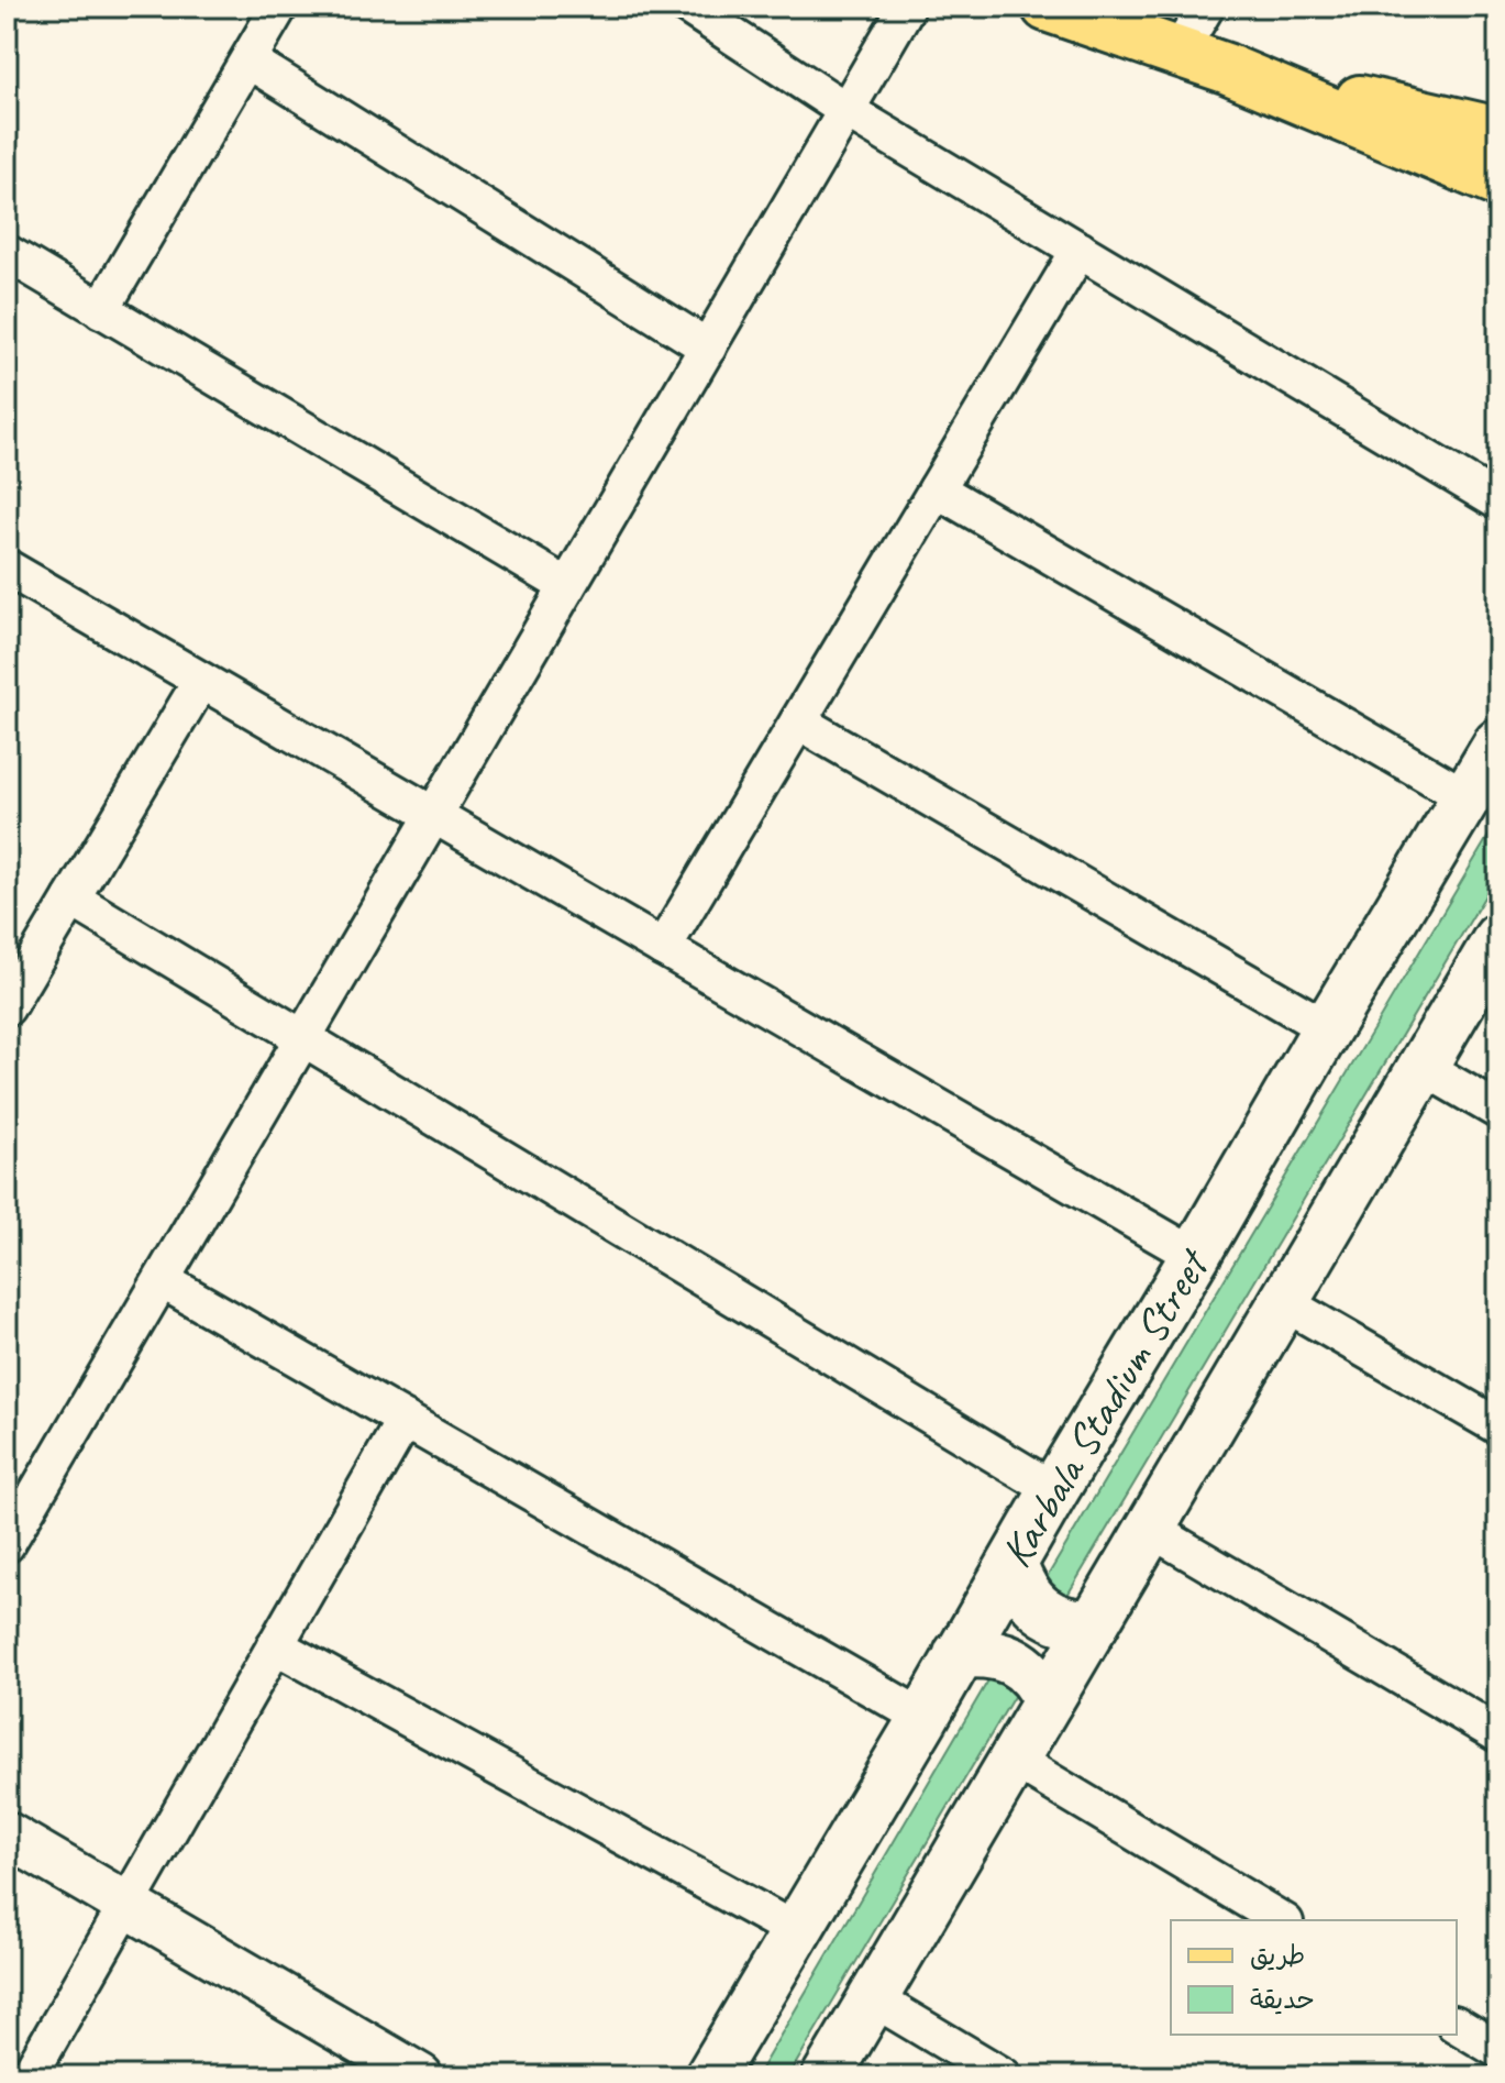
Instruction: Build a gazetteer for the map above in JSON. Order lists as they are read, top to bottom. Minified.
{"streets":{"main road":["Karbala Stadium Street"]},"legend":["طريق","حديقة"]}
